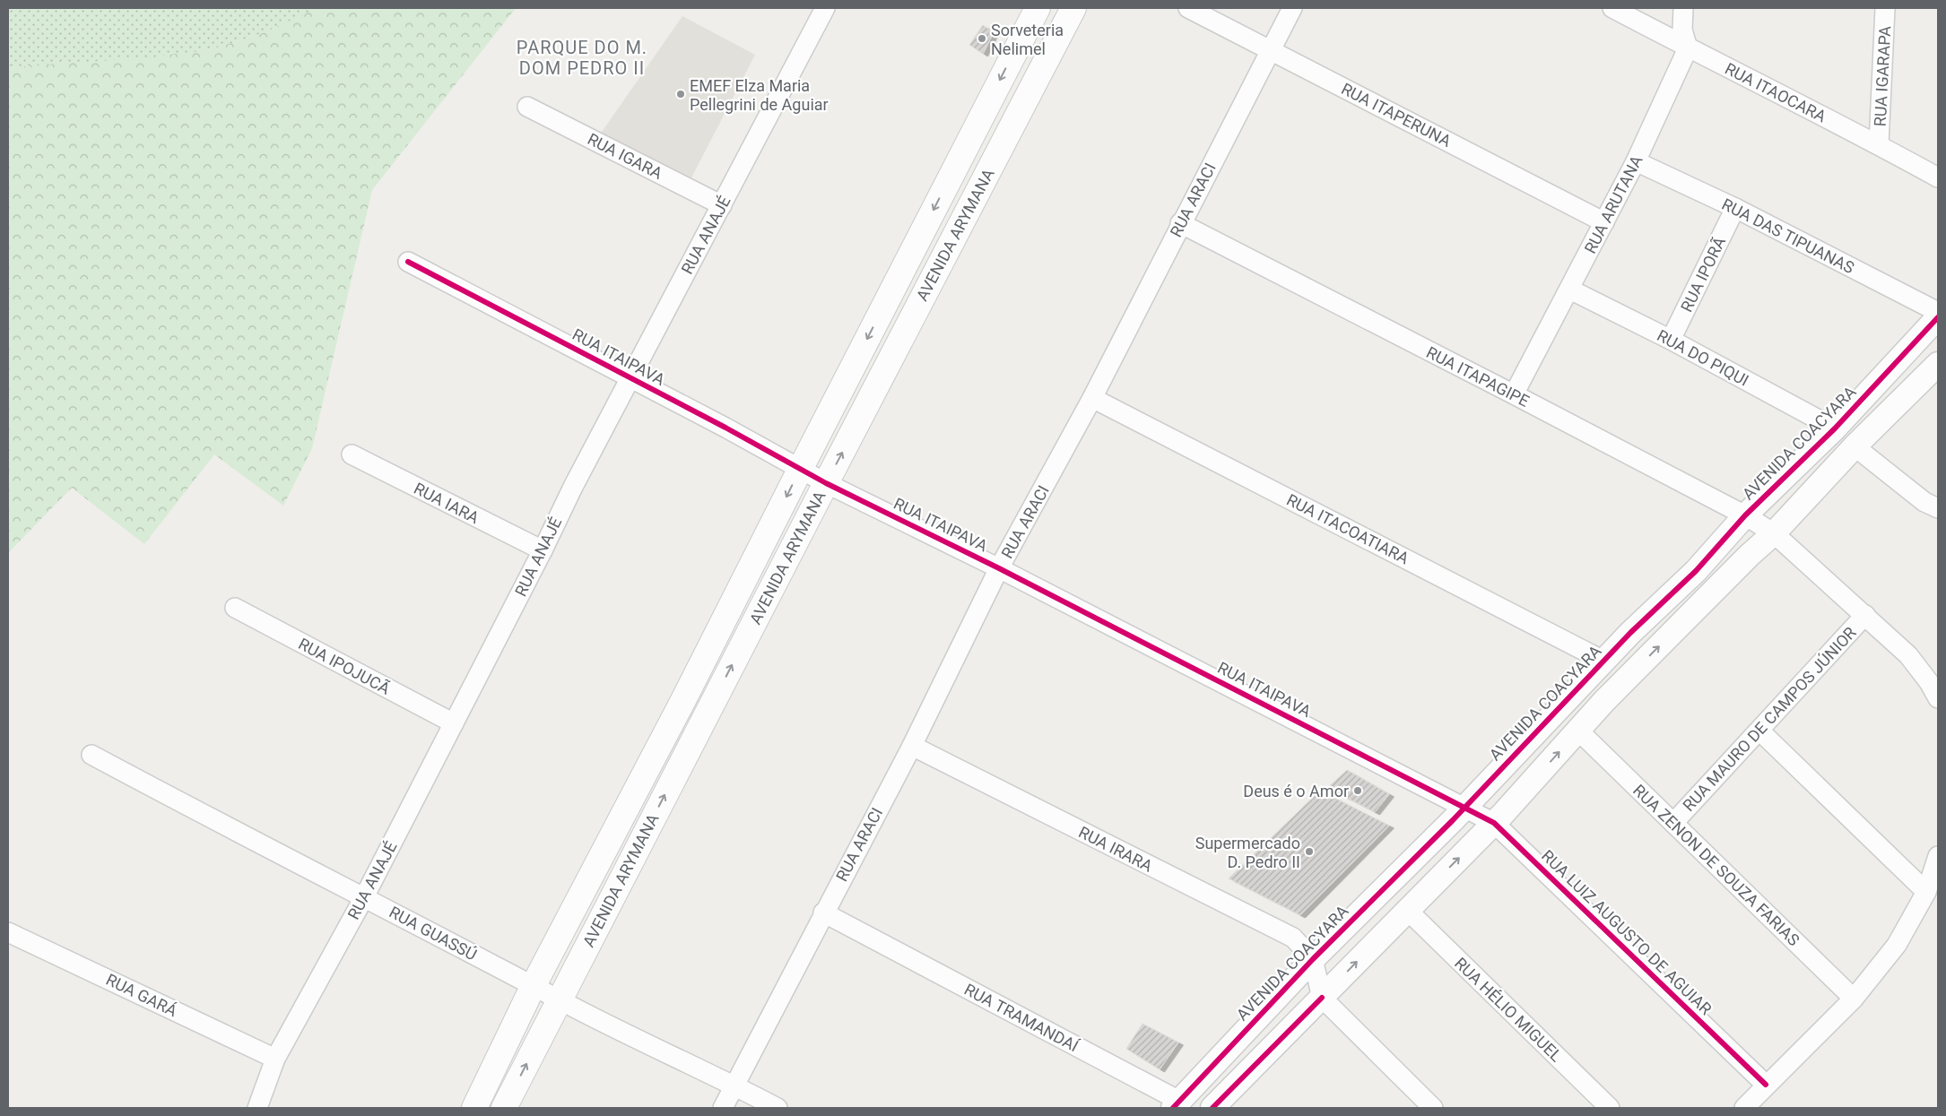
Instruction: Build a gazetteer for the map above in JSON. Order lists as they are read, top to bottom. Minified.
{"streets":{"main road":["AVENIDA ARYMANA"],"street":["RUA IGARAPA","RUA ITAOCARA","RUA ITAPERUNA","RUA IGARA","RUA ARACI","RUA ARUTANA","RUA ANAJÉ","RUA DAS TIPUANAS","RUA IPORÃ","RUA ITAIPAVA","RUA DO PIQUI","RUA ITAPAGIPE","AVENIDA COACYARA","RUA IARA","RUA ITACOATIARA","RUA IPOJUCÃ","RUA MAURO DE CAMPOS JÚNIOR","RUA IRARA","RUA ZENON DE SOUZA FARIAS","RUA LUIZ AUGUSTO DE AGUIAR","RUA GUASSÚ","RUA GARÁ","RUA HÉLIO MIGUEL","RUA TRAMANDAÍ"]},"crossings":[["RUA IGARAPA","RUA ITAOCARA"],["RUA ITAOCARA","RUA ARUTANA"],["RUA ITAPERUNA","RUA ARACI"],["RUA ITAPERUNA","RUA ARUTANA"],["RUA IGARA","RUA ANAJÉ"],["RUA ARACI","RUA ITAIPAVA"],["RUA ARACI","RUA ITAPAGIPE"],["RUA ARACI","RUA ITACOATIARA"],["RUA ARACI","RUA IRARA"],["RUA ARACI","RUA GUASSÚ"],["RUA ARACI","RUA TRAMANDAÍ"],["RUA ARUTANA","RUA DAS TIPUANAS"],["RUA ARUTANA","RUA DO PIQUI"],["RUA ARUTANA","RUA ITAPAGIPE"],["RUA ANAJÉ","RUA ITAIPAVA"],["RUA ANAJÉ","RUA IARA"],["RUA ANAJÉ","RUA IPOJUCÃ"],["RUA ANAJÉ","RUA GUASSÚ"],["RUA ANAJÉ","RUA GARÁ"],["AVENIDA ARYMANA","RUA ITAIPAVA"],["AVENIDA ARYMANA","RUA GUASSÚ"],["RUA DAS TIPUANAS","RUA IPORÃ"],["RUA IPORÃ","RUA DO PIQUI"],["RUA ITAIPAVA","AVENIDA COACYARA"],["RUA ITAIPAVA","RUA LUIZ AUGUSTO DE AGUIAR"],["RUA DO PIQUI","AVENIDA COACYARA"],["RUA ITAPAGIPE","AVENIDA COACYARA"],["RUA ITAPAGIPE","RUA MAURO DE CAMPOS JÚNIOR"],["AVENIDA COACYARA","RUA ITACOATIARA"],["AVENIDA COACYARA","RUA IRARA"],["AVENIDA COACYARA","RUA LUIZ AUGUSTO DE AGUIAR"],["AVENIDA COACYARA","RUA TRAMANDAÍ"],["RUA MAURO DE CAMPOS JÚNIOR","RUA ZENON DE SOUZA FARIAS"]],"districts":["PARQUE DO M. DOM PEDRO II"],"places":["Sorveteria Nelimel","EMEF Elza Maria Pellegrini de Aguiar","Deus é o Amor","Supermercado D. Pedro II"]}
